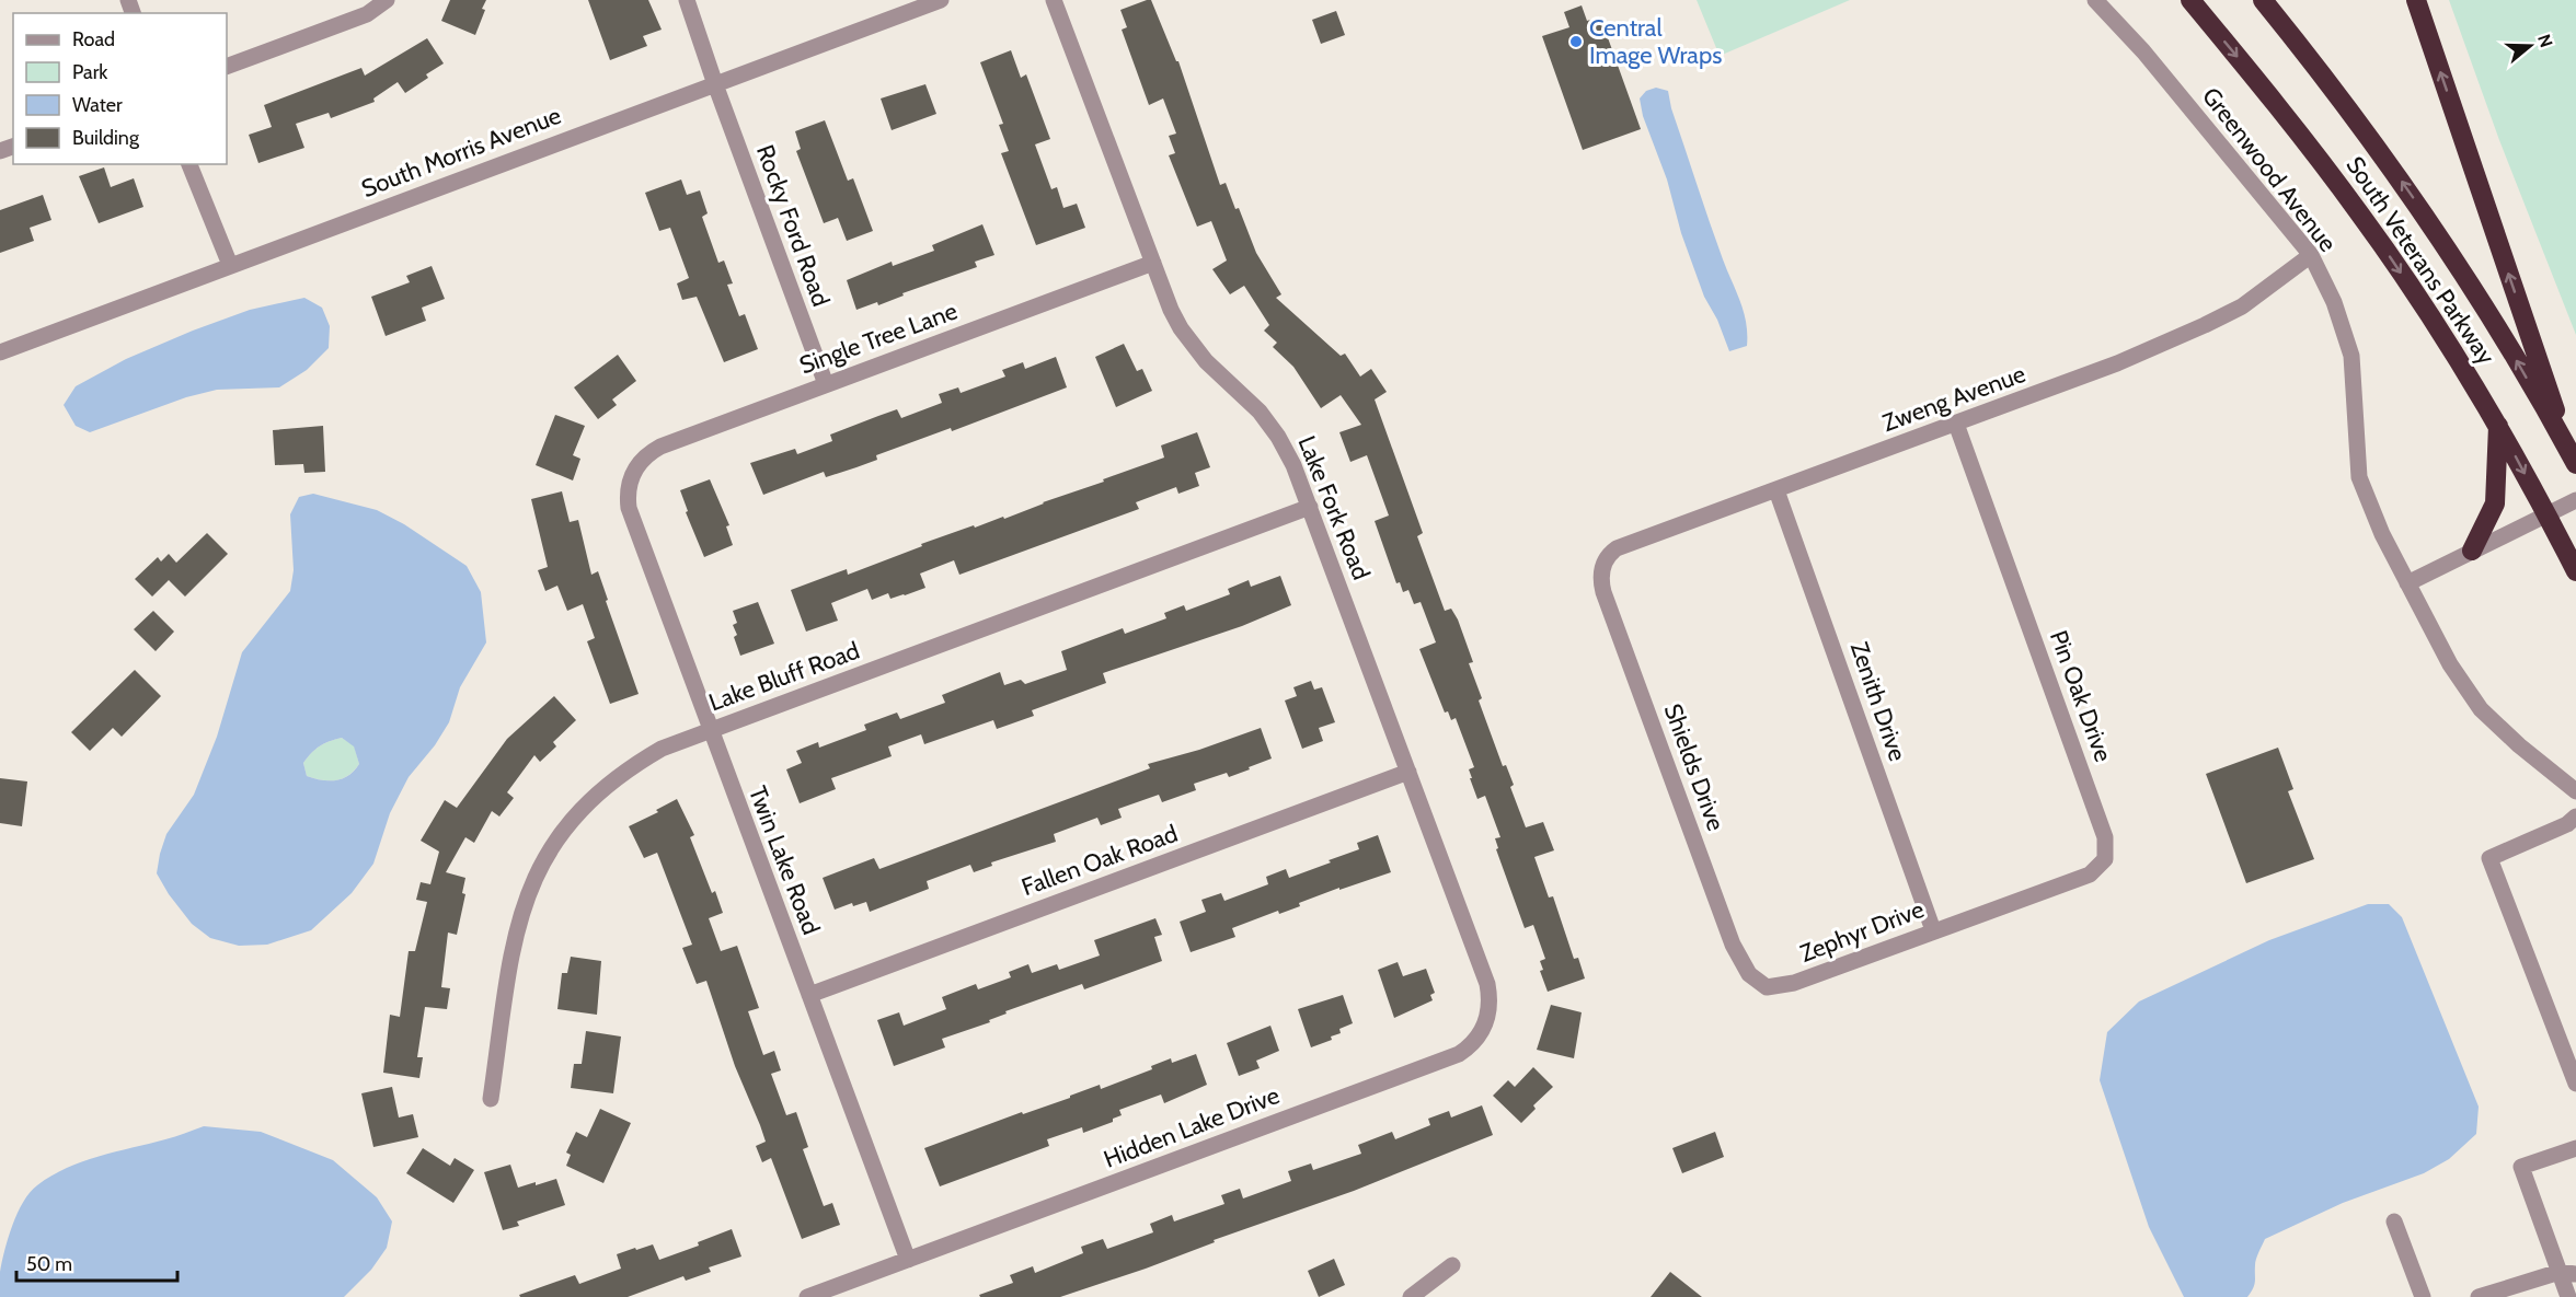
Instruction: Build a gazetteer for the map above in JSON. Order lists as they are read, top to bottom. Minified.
{"streets":{"highway":["South Veterans Parkway"],"street":["South Morris Avenue","Greenwood Avenue","Rocky Ford Road","Single Tree Lane","Zweng Avenue","Lake Fork Road","Lake Bluff Road","Pin Oak Drive","Zenith Drive","Shields Drive","Twin Lake Road","Fallen Oak Road","Zephyr Drive","Hidden Lake Drive"]},"crossings":[["South Morris Avenue","Rocky Ford Road"],["Greenwood Avenue","Zweng Avenue"],["Rocky Ford Road","Single Tree Lane"],["Single Tree Lane","Lake Fork Road"],["Single Tree Lane","Twin Lake Road"],["Zweng Avenue","Pin Oak Drive"],["Zweng Avenue","Zenith Drive"],["Zweng Avenue","Shields Drive"],["Lake Fork Road","Lake Bluff Road"],["Lake Fork Road","Fallen Oak Road"],["Lake Fork Road","Hidden Lake Drive"],["Lake Bluff Road","Twin Lake Road"],["Pin Oak Drive","Zephyr Drive"],["Zenith Drive","Zephyr Drive"],["Shields Drive","Zephyr Drive"],["Twin Lake Road","Fallen Oak Road"],["Twin Lake Road","Hidden Lake Drive"]],"places":["Central Image Wraps"],"legend":["Road","Park","Water","Building"],"scale_bar":"50 m","north":"right"}
